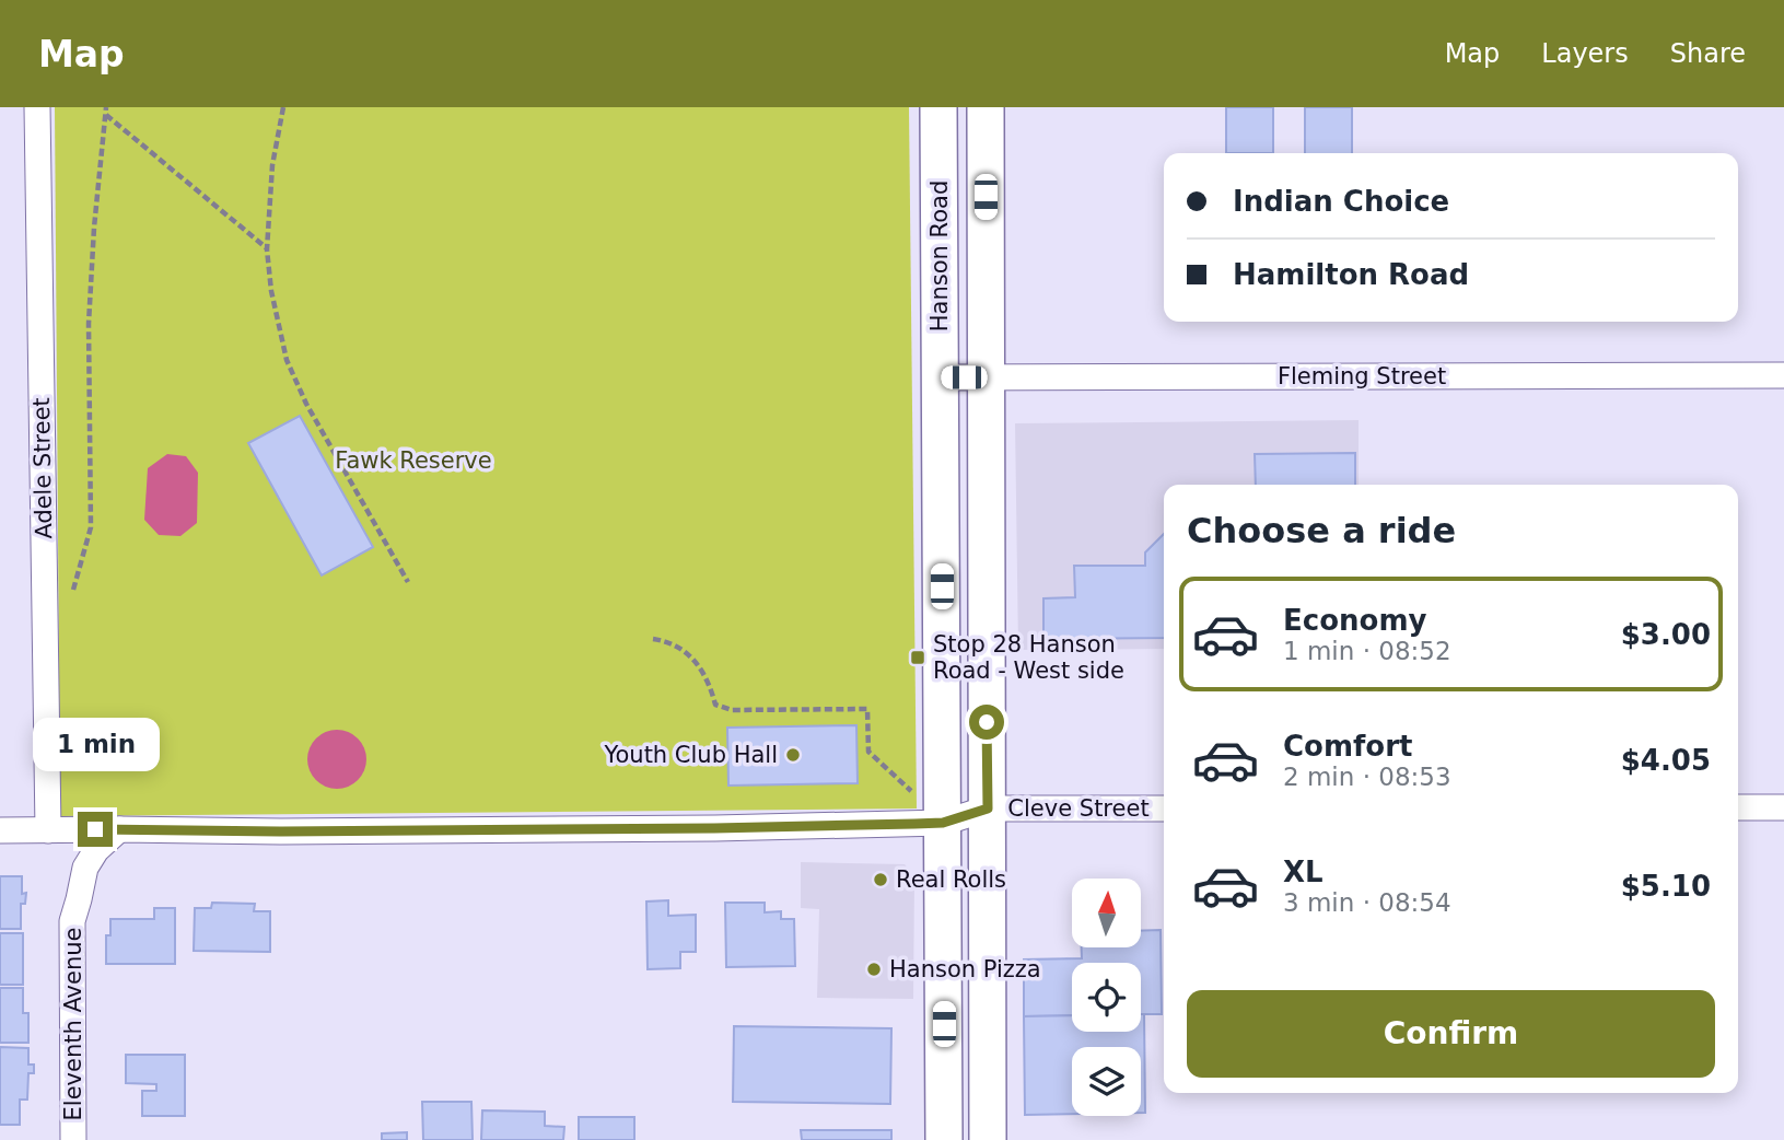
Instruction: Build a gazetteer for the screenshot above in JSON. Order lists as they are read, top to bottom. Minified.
{"streets":{"main road":["Hanson Road"],"street":["Fleming Street","Adele Street","Cleve Street","Eleventh Avenue"]},"crossings":[["Hanson Road","Fleming Street"],["Hanson Road","Cleve Street"],["Adele Street","Cleve Street"],["Cleve Street","Eleventh Avenue"]],"parks":["Fawk Reserve"],"places":{"transit":["Stop 28 Hanson Road - West side"],"other":["Youth Club Hall","Real Rolls","Hanson Pizza"]},"north":"top","page":{"header":"Map","nav":["Map","Layers","Share"],"banner":["Indian Choice","Hamilton Road"],"heading":"Choose a ride","list":[{"name":"Economy","note":"1 min · 08:52","value":"$3.00"},{"name":"Comfort","note":"2 min · 08:53","value":"$4.05"},{"name":"XL","note":"3 min · 08:54","value":"$5.10"}],"bubble":"1 min","buttons":"Confirm"}}
